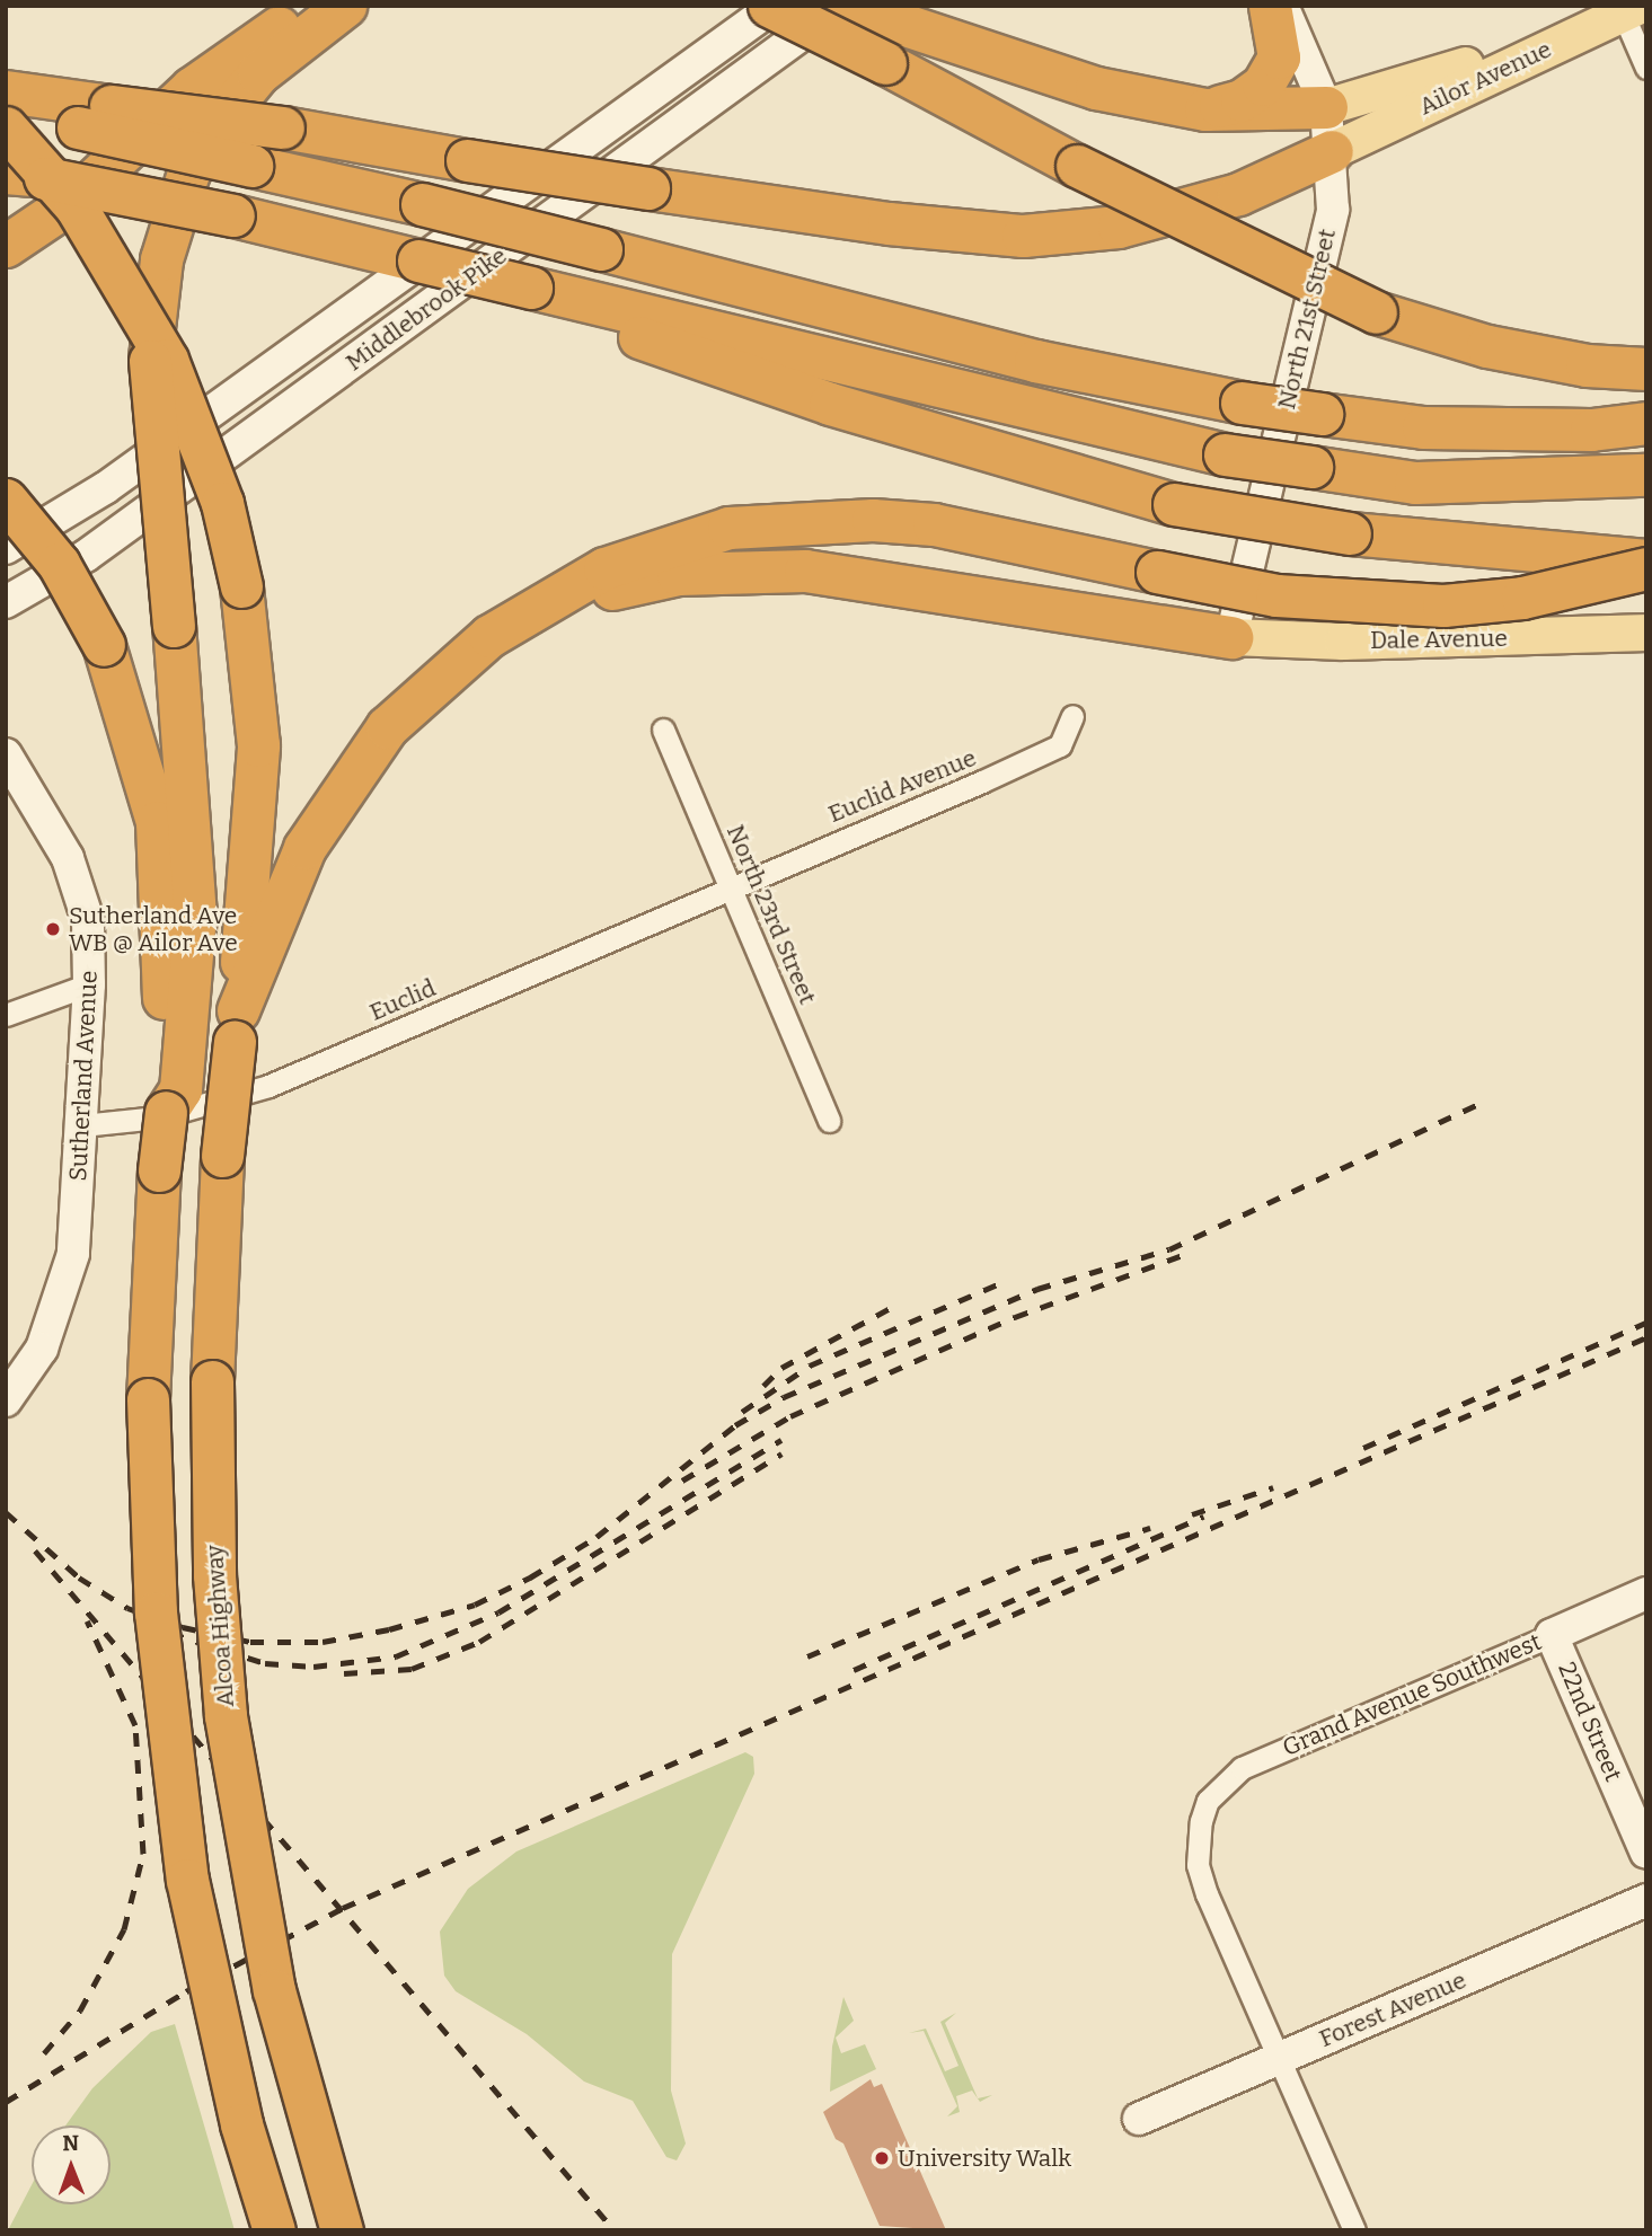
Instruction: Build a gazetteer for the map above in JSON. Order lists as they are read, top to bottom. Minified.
{"streets":{"highway":["Alcoa Highway"],"main road":["Ailor Avenue","Middlebrook Pike","North 21st Street","Dale Avenue","Sutherland Avenue","Grand Avenue Southwest","22nd Street","Forest Avenue"],"street":["Euclid Avenue","North 23rd Street","Euclid"]},"crossings":[["Ailor Avenue","North 21st Street"],["North 21st Street","Dale Avenue"],["Euclid Avenue","North 23rd Street"],["Euclid Avenue","Euclid"],["North 23rd Street","Euclid"],["Euclid","Sutherland Avenue"],["Grand Avenue Southwest","22nd Street"],["Grand Avenue Southwest","Forest Avenue"]],"places":["Sutherland Ave WB @ Ailor Ave","University Walk"],"north":"top"}
